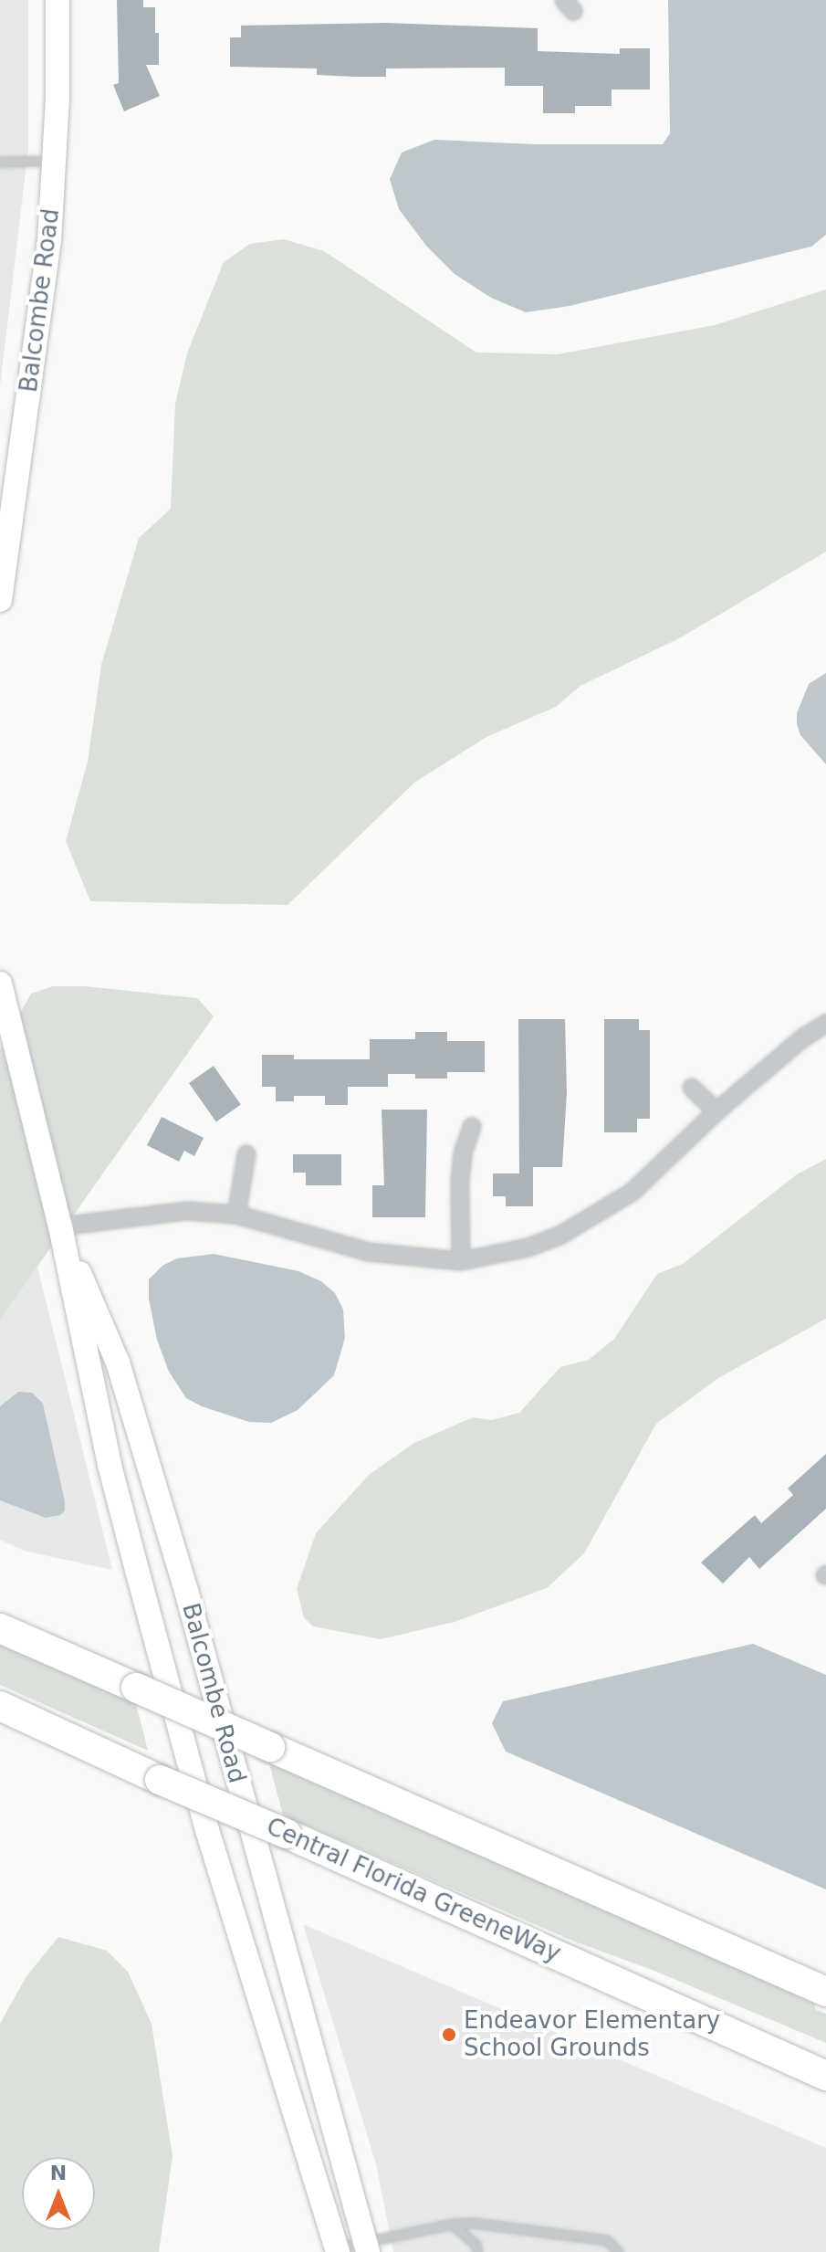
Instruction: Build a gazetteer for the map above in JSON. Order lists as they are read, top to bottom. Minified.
{"streets":{"highway":["Central Florida GreeneWay"],"street":["Balcombe Road"]},"places":["Endeavor Elementary School Grounds"],"north":"top"}
